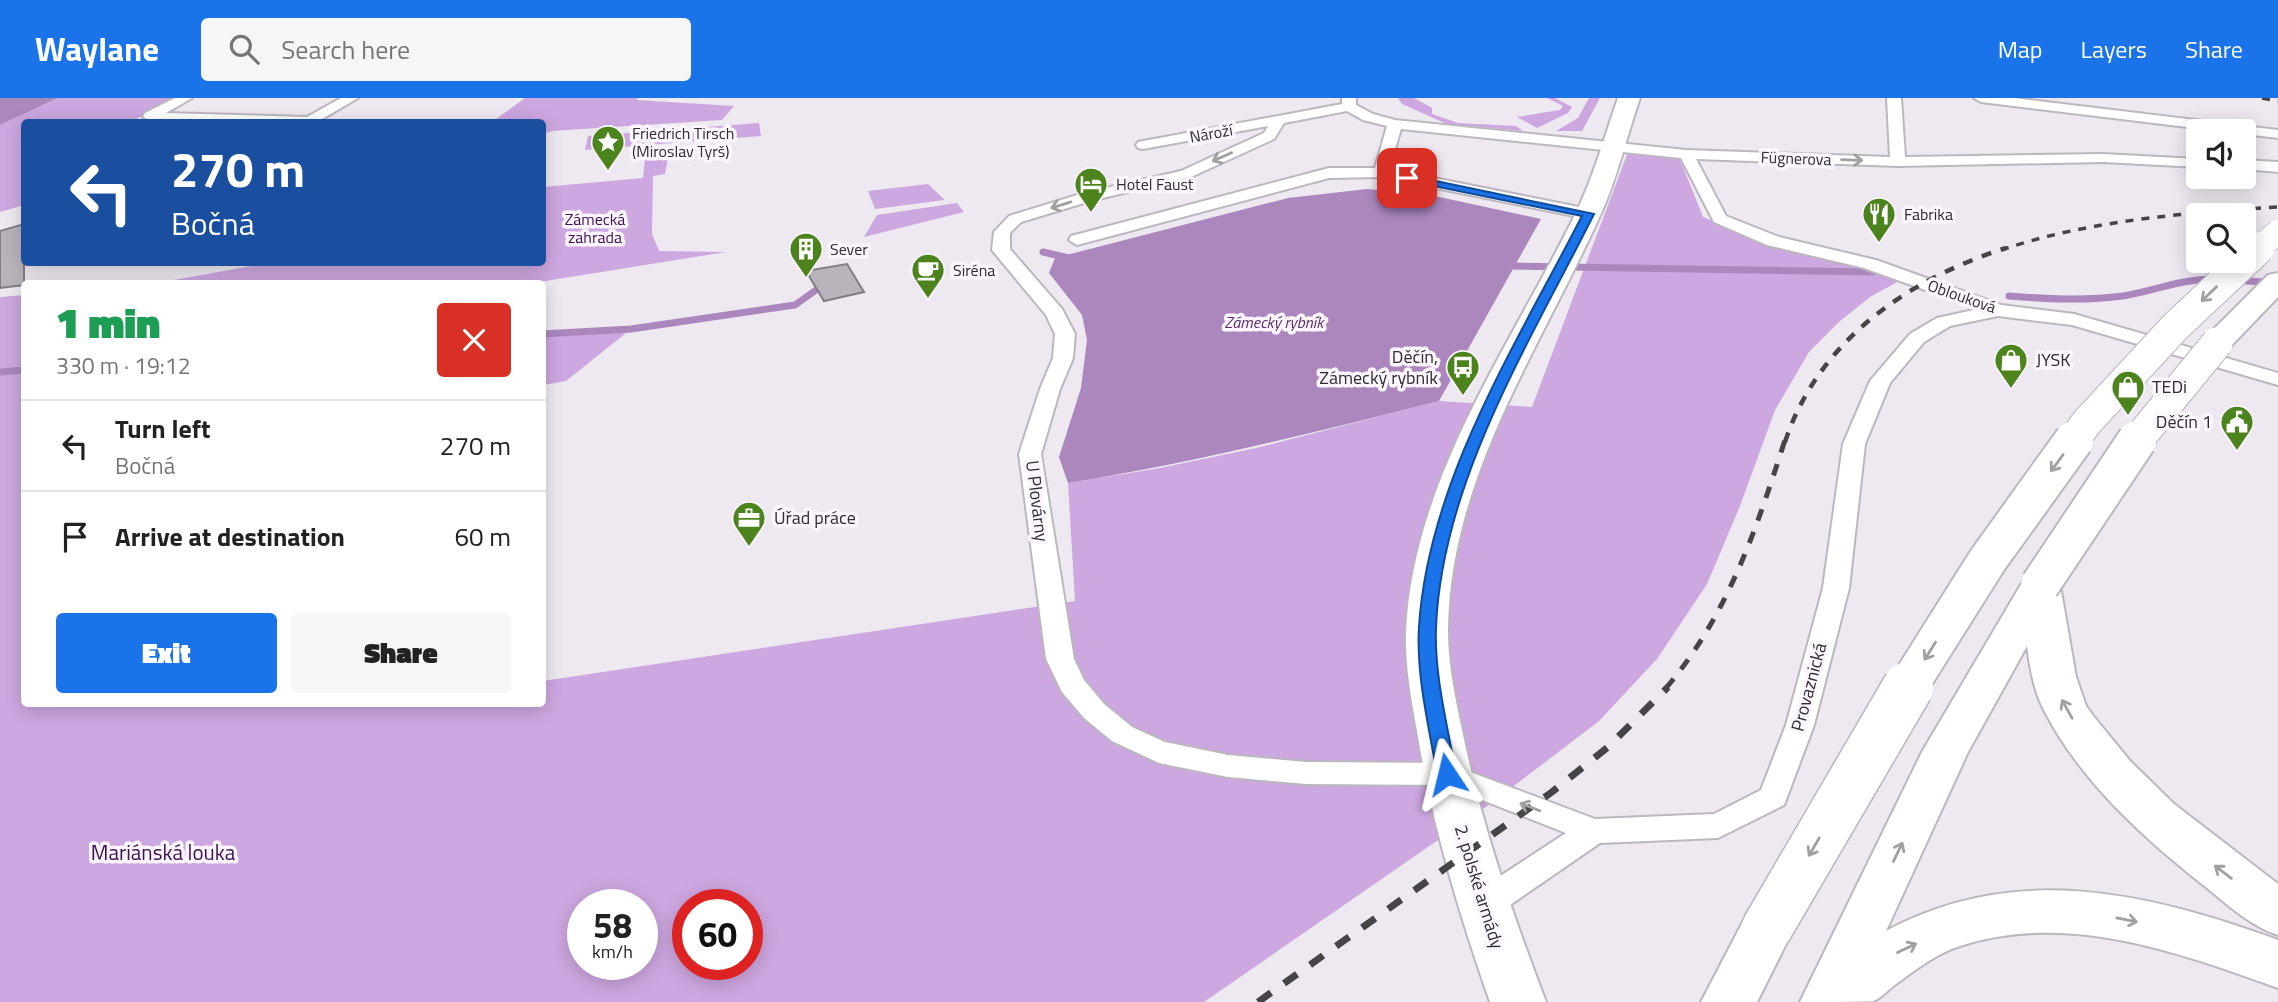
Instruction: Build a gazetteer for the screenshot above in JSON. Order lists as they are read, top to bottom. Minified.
{"streets":{"main road":["2. polské armády"],"street":["Nároží","Fügnerova","Oblouková","U Plovárny","Provaznická"]},"crossings":[["Nároží","U Plovárny"],["Fügnerova","Oblouková"],["Fügnerova","U Plovárny"],["Fügnerova","2. polské armády"],["Oblouková","Provaznická"],["U Plovárny","Provaznická"],["U Plovárny","2. polské armády"],["Provaznická","2. polské armády"]],"water":["Zámecký rybník"],"parks":["Zámecká zahrada","Mariánská louka"],"places":{"place":["Friedrich Tirsch (Miroslav Tyrš)"],"hotel":["Hotel Faust"],"restaurant":["Fabrika"],"building":["Sever"],"cafe":["Siréna"],"shop":["JYSK","TEDi"],"bus stop":["Děčín, Zámecký rybník"],"public building":["Děčín 1"],"office":["Úřad práce"]},"page":{"header":"Waylane","search":"Search here","nav":["Map","Layers","Share"],"turn":["270 m","Bočná"],"heading":["1 min","330 m · 19:12"],"list":[{"name":"Turn left","note":"Bočná","value":"270 m"},{"name":"Arrive at destination","value":"60 m"}],"buttons":["Exit","Share"],"speed":"58 km/h","limit":"60"}}
